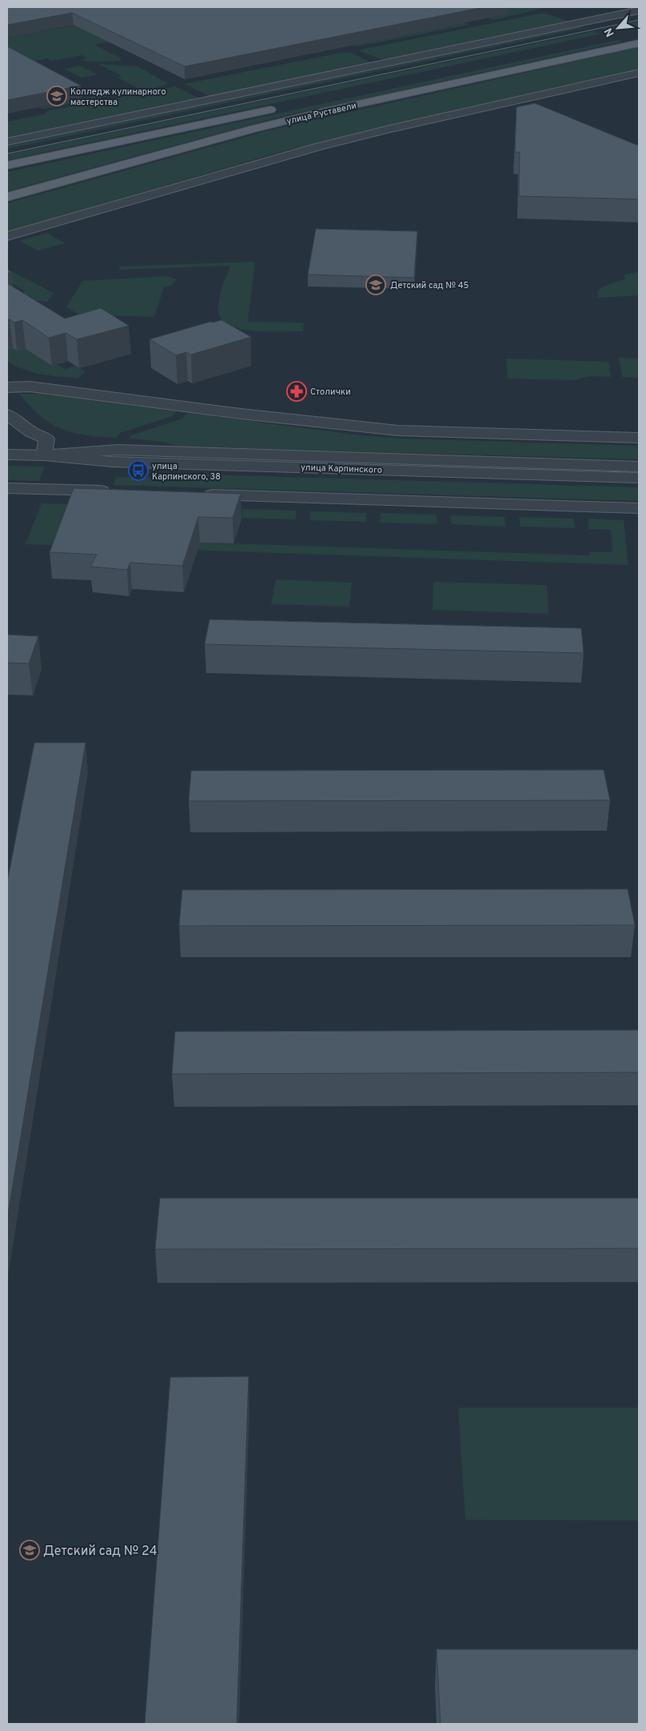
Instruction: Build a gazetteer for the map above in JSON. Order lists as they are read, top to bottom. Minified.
{"streets":{"main road":["улица Руставели"],"street":["улица Карпинского"]},"places":{"school or university":["Колледж кулинарного мастерства","Детский сад № 45","Детский сад № 24"],"pharmacy":["Столички"],"bus stop":["улица Карпинского, 38"]},"north":"bottom left"}
